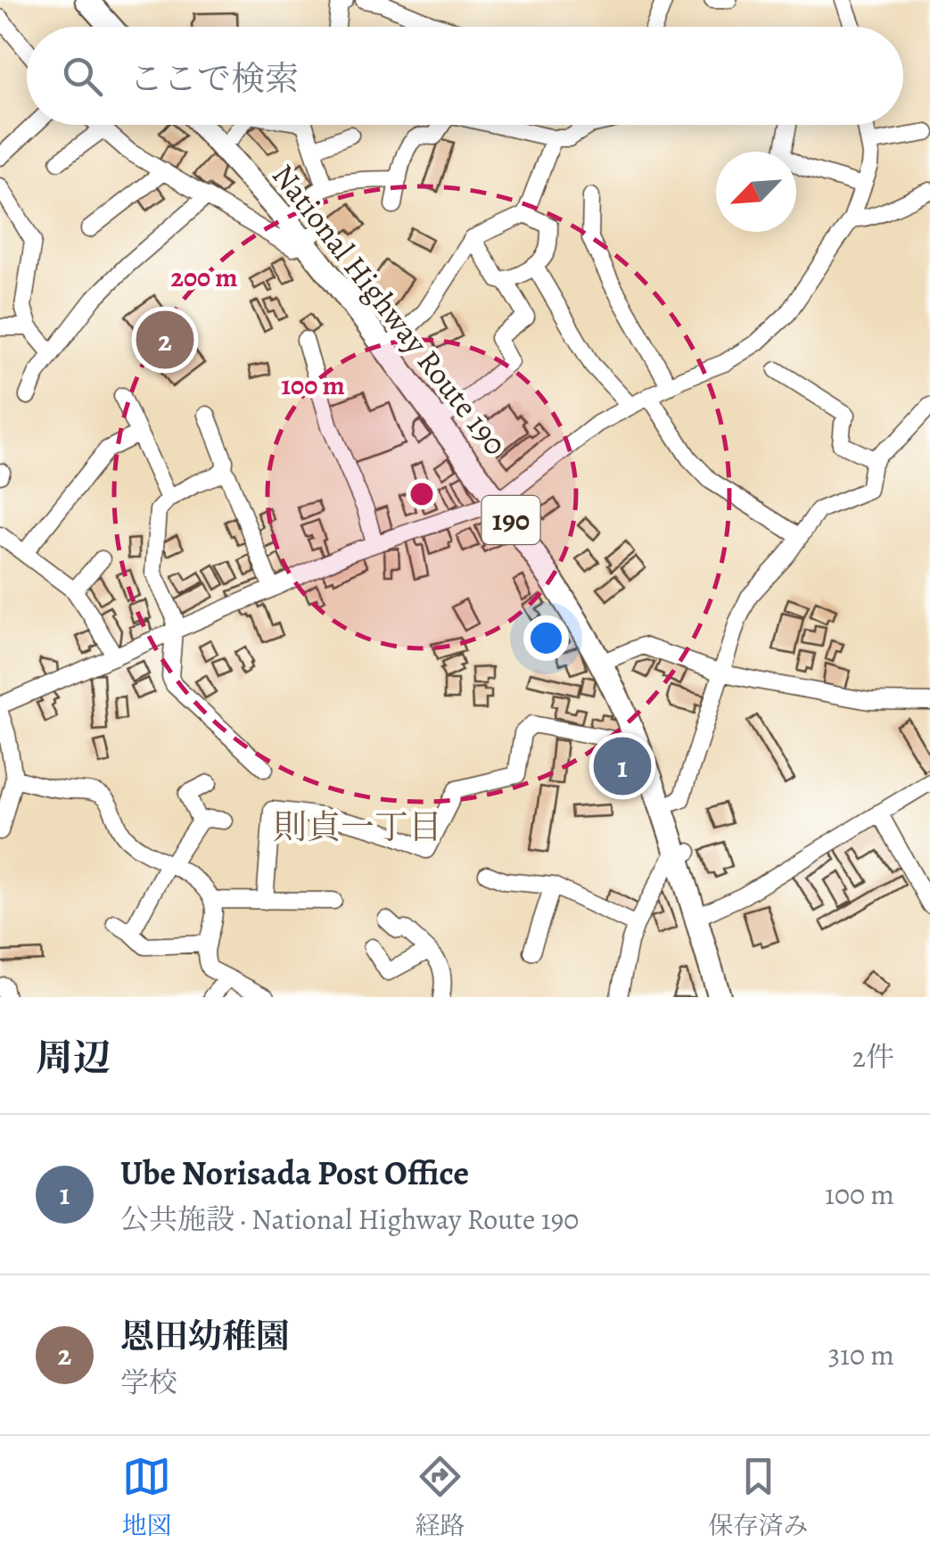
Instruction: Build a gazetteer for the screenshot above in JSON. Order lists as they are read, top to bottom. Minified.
{"streets":{"highway":["National Highway Route 190","190"]},"districts":["則貞一丁目"],"north":"bottom left","page":{"search":"ここで検索","pins":["2","1"],"heading":["周辺","2件"],"list":[{"mark":"1","name":"Ube Norisada Post Office","note":"公共施設 · National Highway Route 190","value":"100 m"},{"mark":"2","name":"恩田幼稚園","note":"学校","value":"310 m"}],"nav":["地図","経路","保存済み"]},"rings":["200 m","100 m"]}
